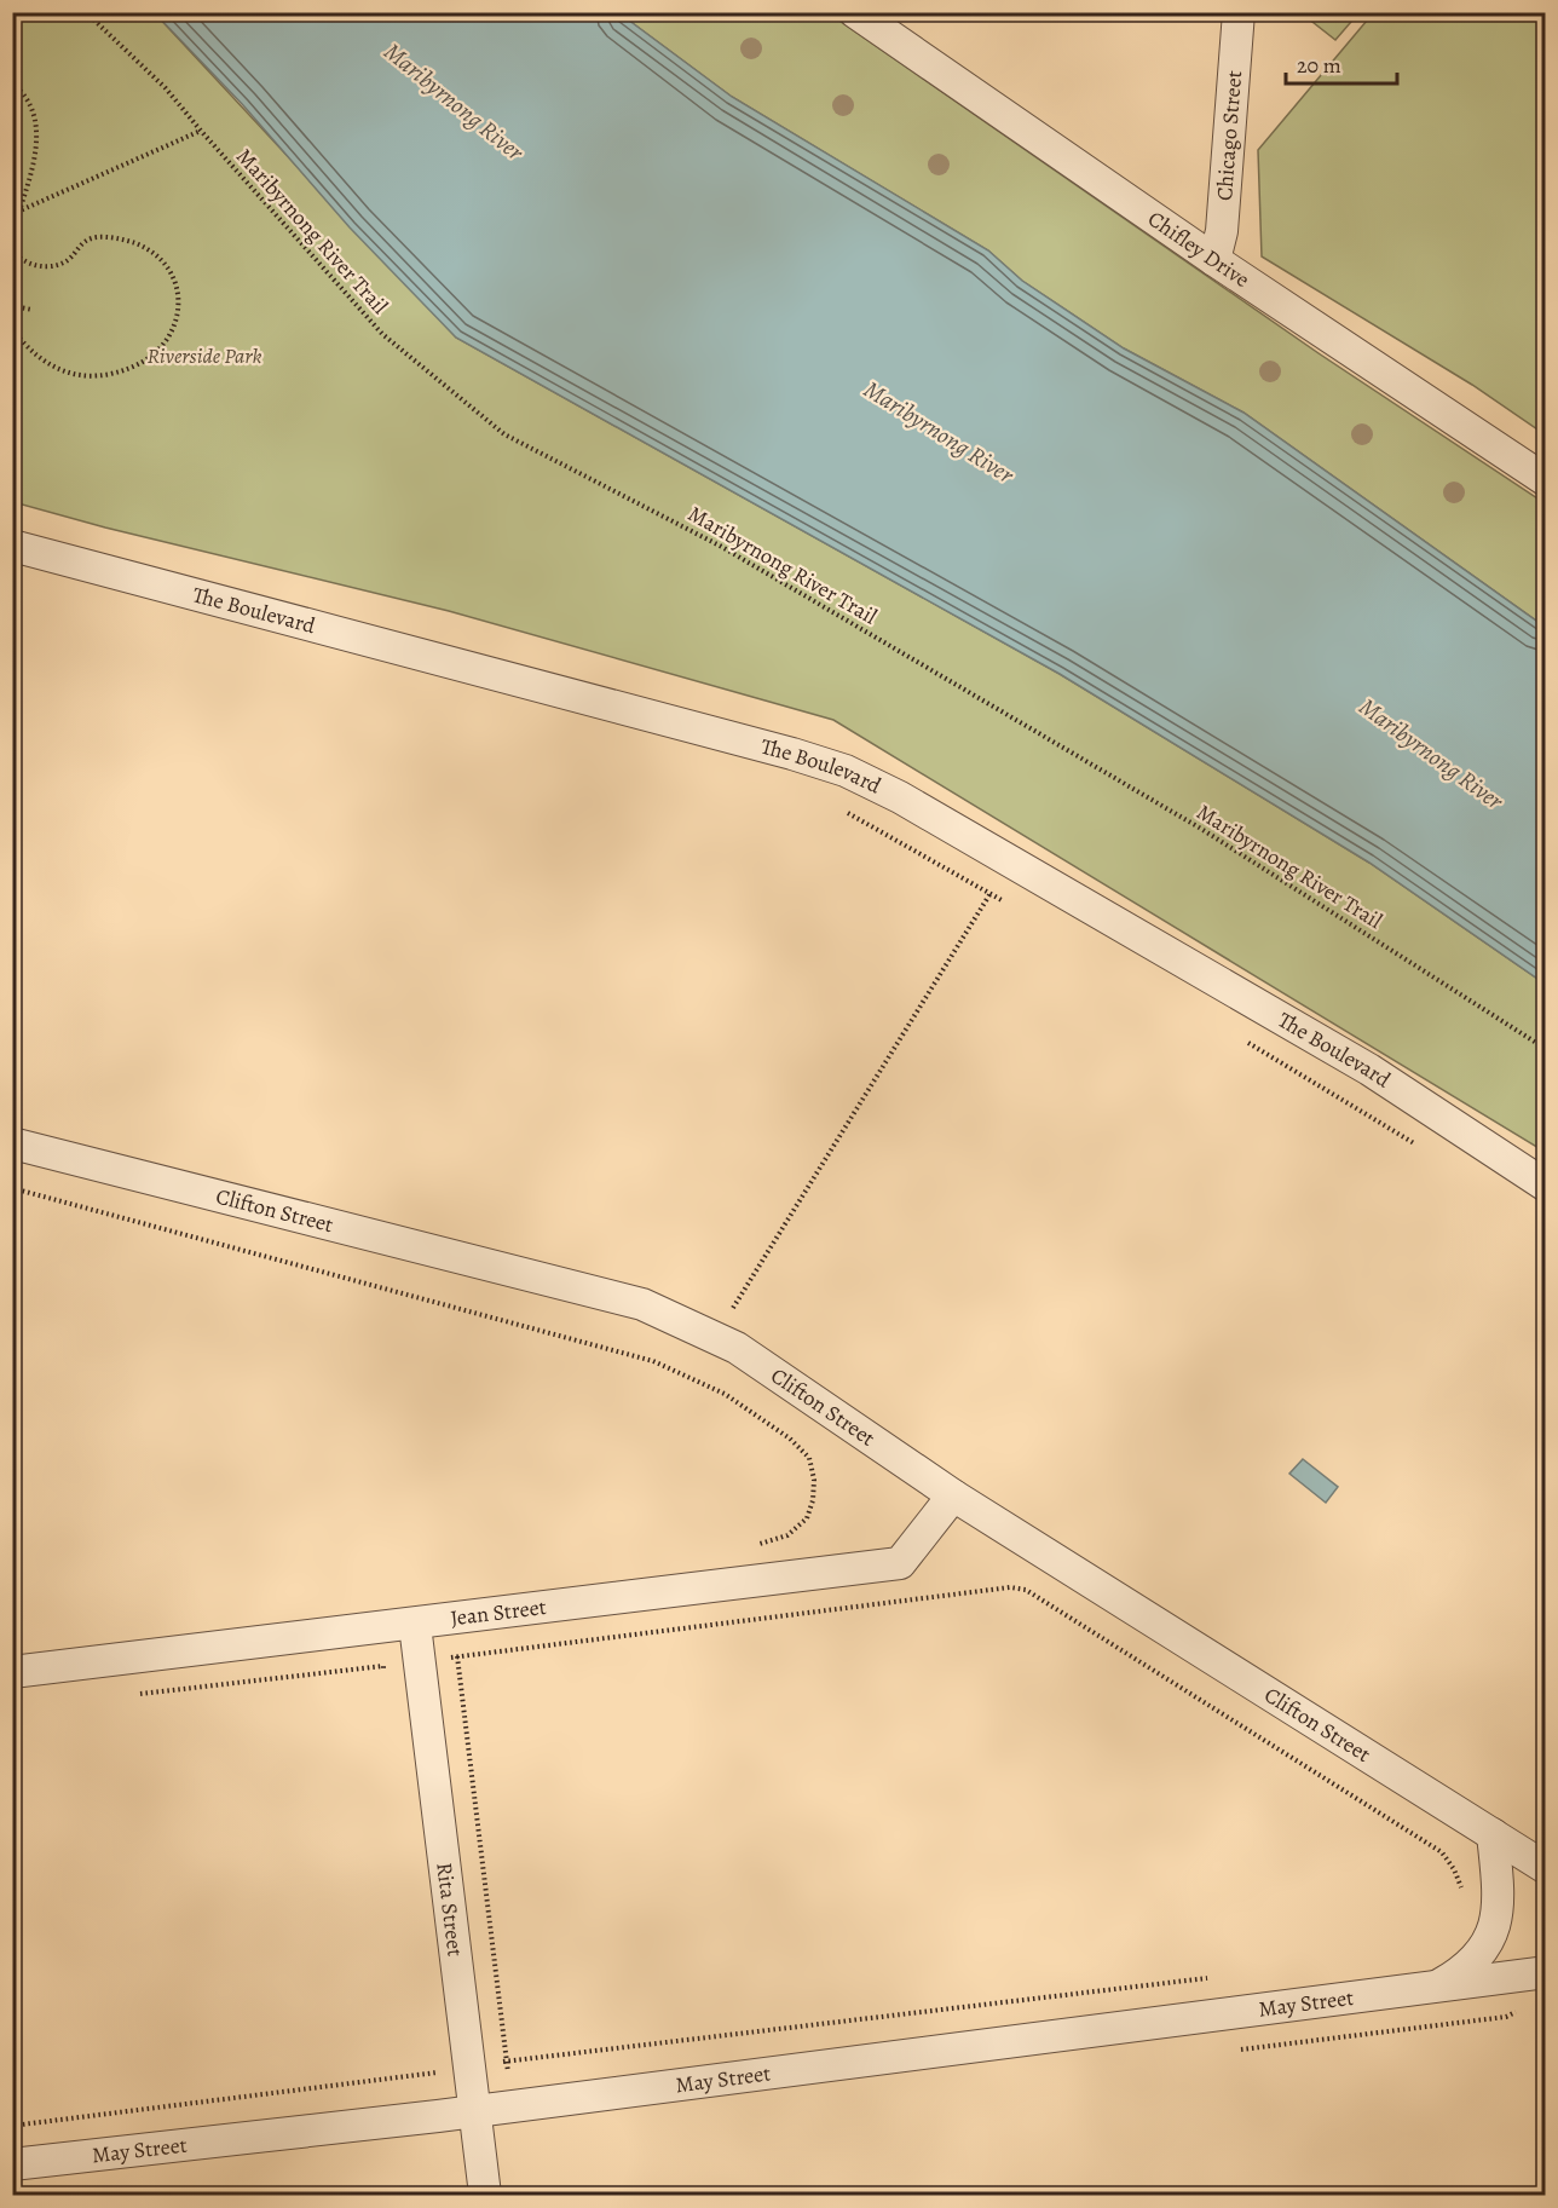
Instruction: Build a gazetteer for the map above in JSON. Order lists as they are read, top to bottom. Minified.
{"streets":{"street":["Chicago Street","Chifley Drive","The Boulevard","Clifton Street","Jean Street","Rita Street","May Street"],"path":["Maribyrnong River Trail"]},"crossings":[["Chicago Street","Chifley Drive"],["Clifton Street","Jean Street"],["Clifton Street","May Street"],["Jean Street","Rita Street"],["Rita Street","May Street"]],"water":["Maribyrnong River"],"parks":["Riverside Park"],"scale_bar":"20 m"}
